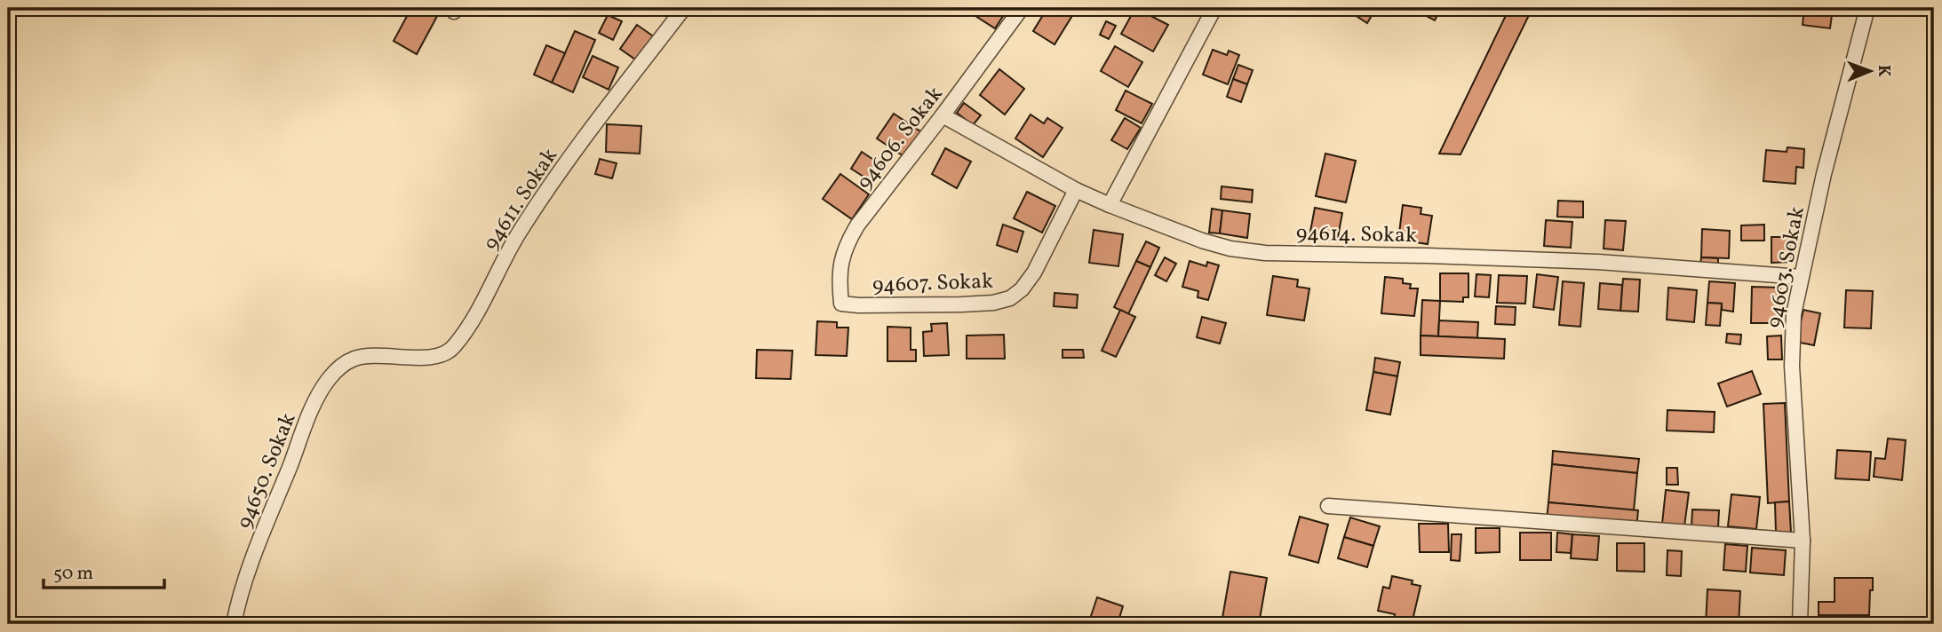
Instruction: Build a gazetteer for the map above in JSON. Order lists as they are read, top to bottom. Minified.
{"streets":{"street":["94606. Sokak","94611. Sokak","94614. Sokak","94603. Sokak","94607. Sokak","94650. Sokak"]},"crossings":[["94606. Sokak","94614. Sokak"],["94606. Sokak","94607. Sokak"],["94611. Sokak","94650. Sokak"],["94614. Sokak","94603. Sokak"],["94614. Sokak","94607. Sokak"]],"scale_bar":"50 m","north":"right"}
